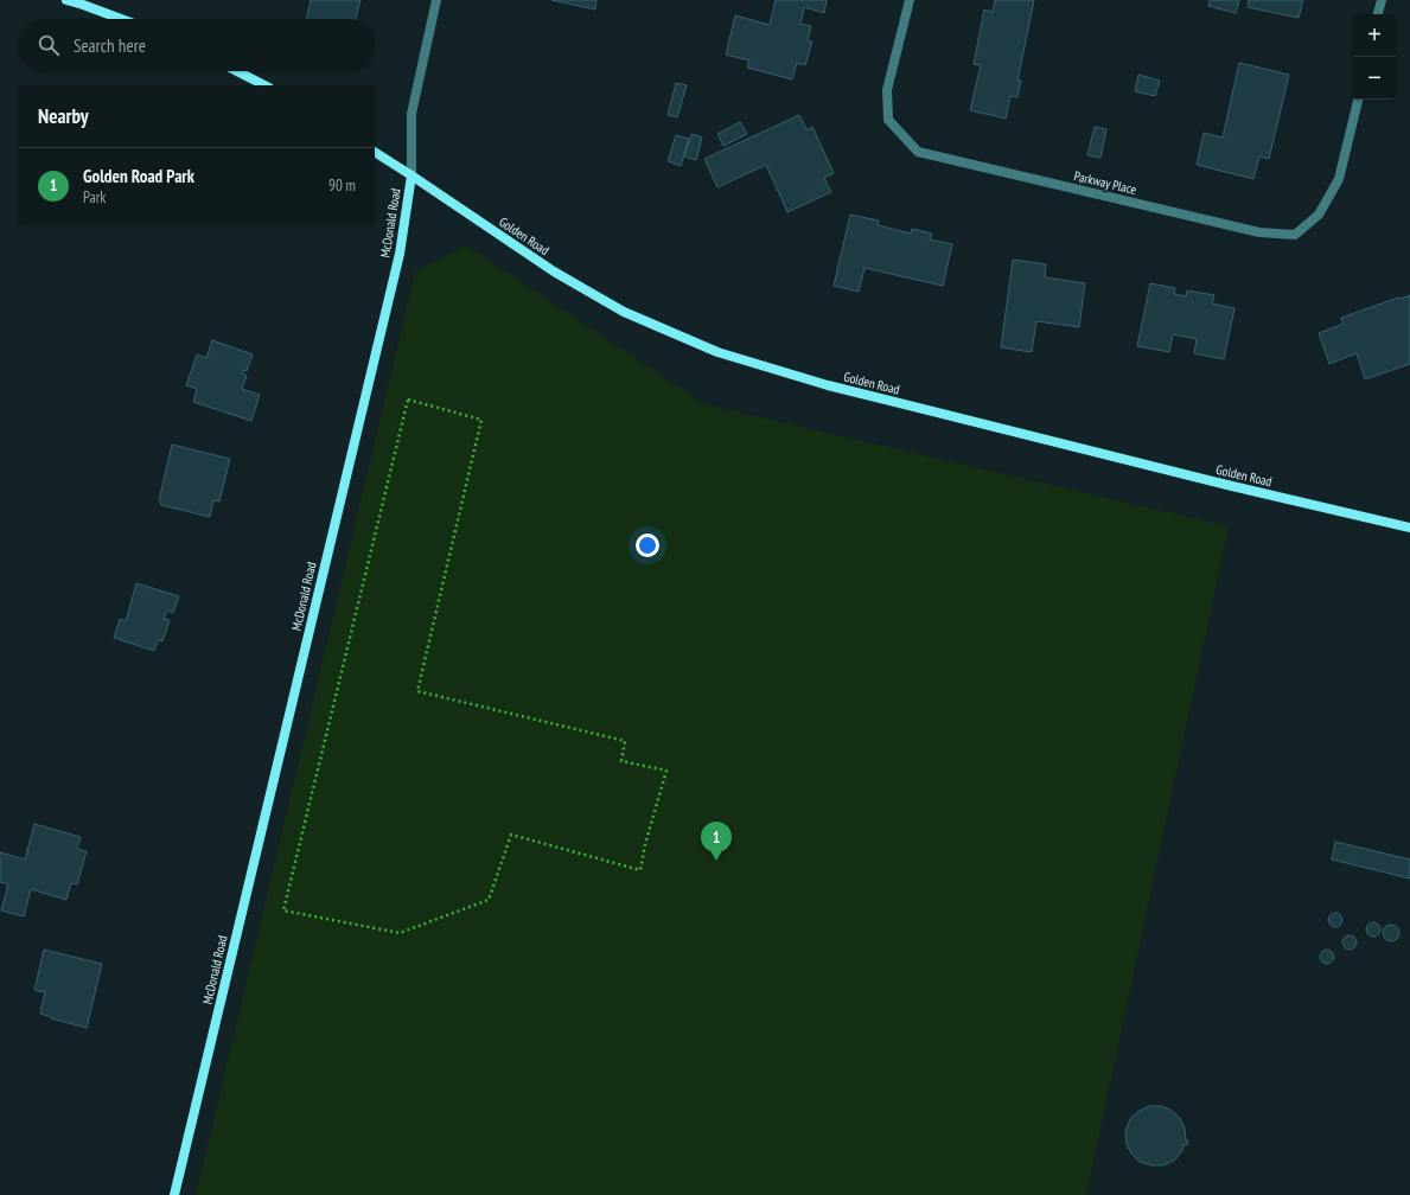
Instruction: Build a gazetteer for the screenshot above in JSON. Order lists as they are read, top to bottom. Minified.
{"streets":{"street":["Parkway Place","McDonald Road","Golden Road"]},"crossings":[["McDonald Road","Golden Road"]],"page":{"map_buttons":["+","−"],"search":"Search here","heading":"Nearby","list":[{"mark":"1","name":"Golden Road Park","note":"Park","value":"90 m"}],"pins":"1"}}
